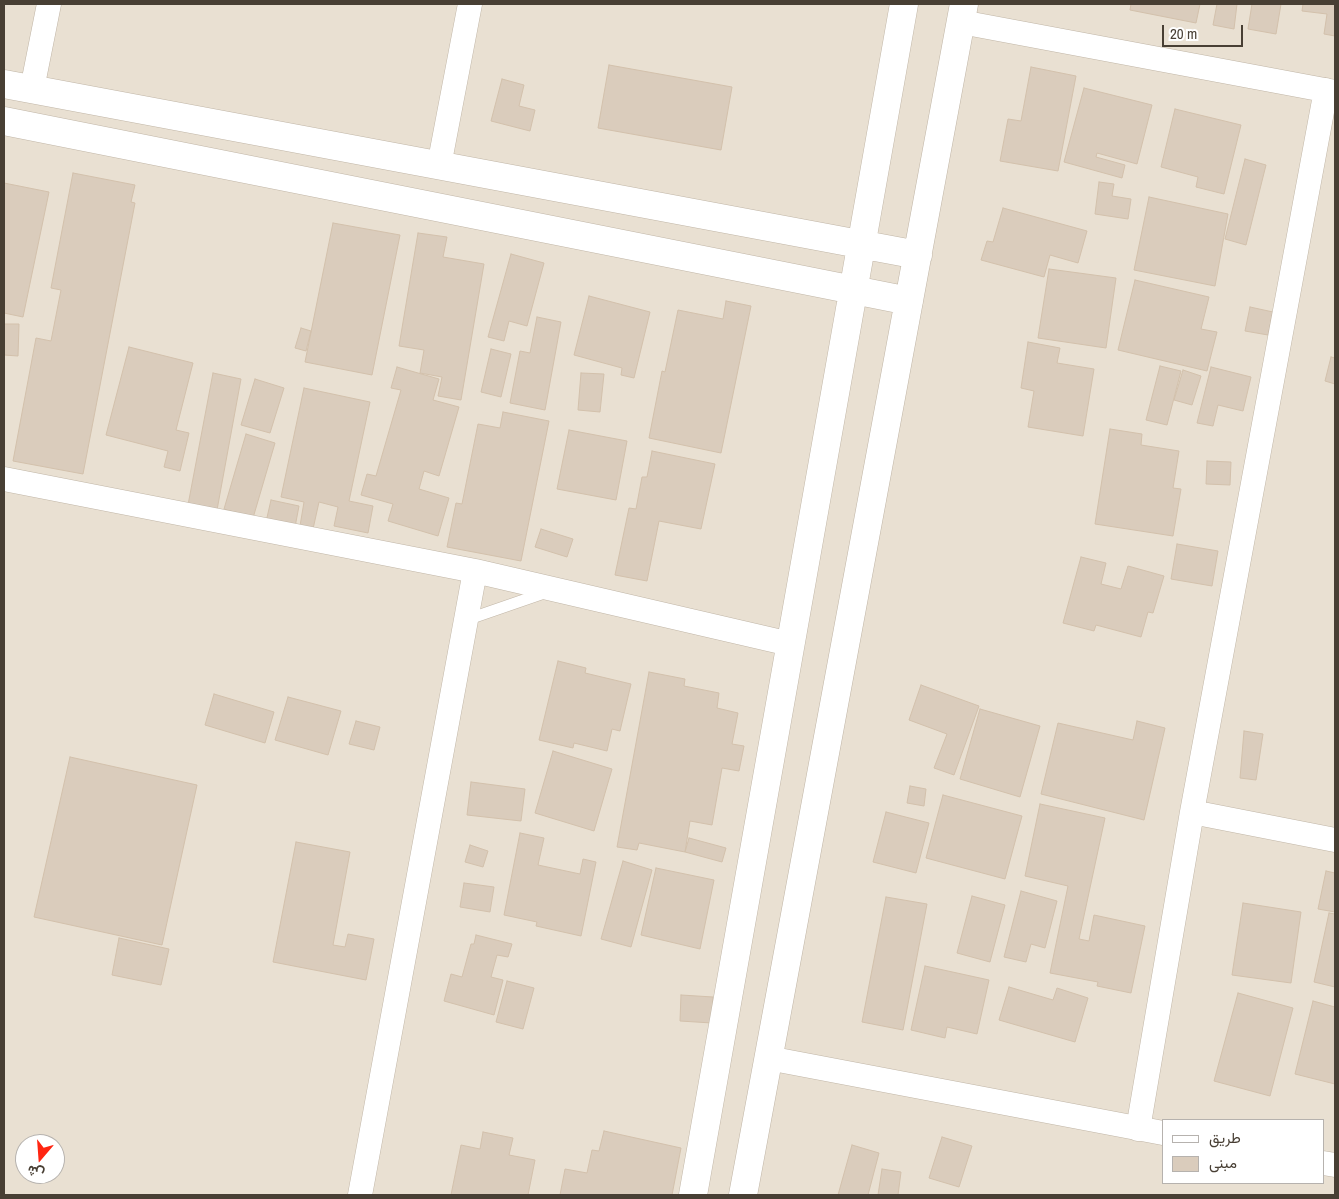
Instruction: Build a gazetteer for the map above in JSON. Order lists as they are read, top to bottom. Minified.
{"legend":["طريق","مبنى"],"scale_bar":"20 m","north":"bottom"}
